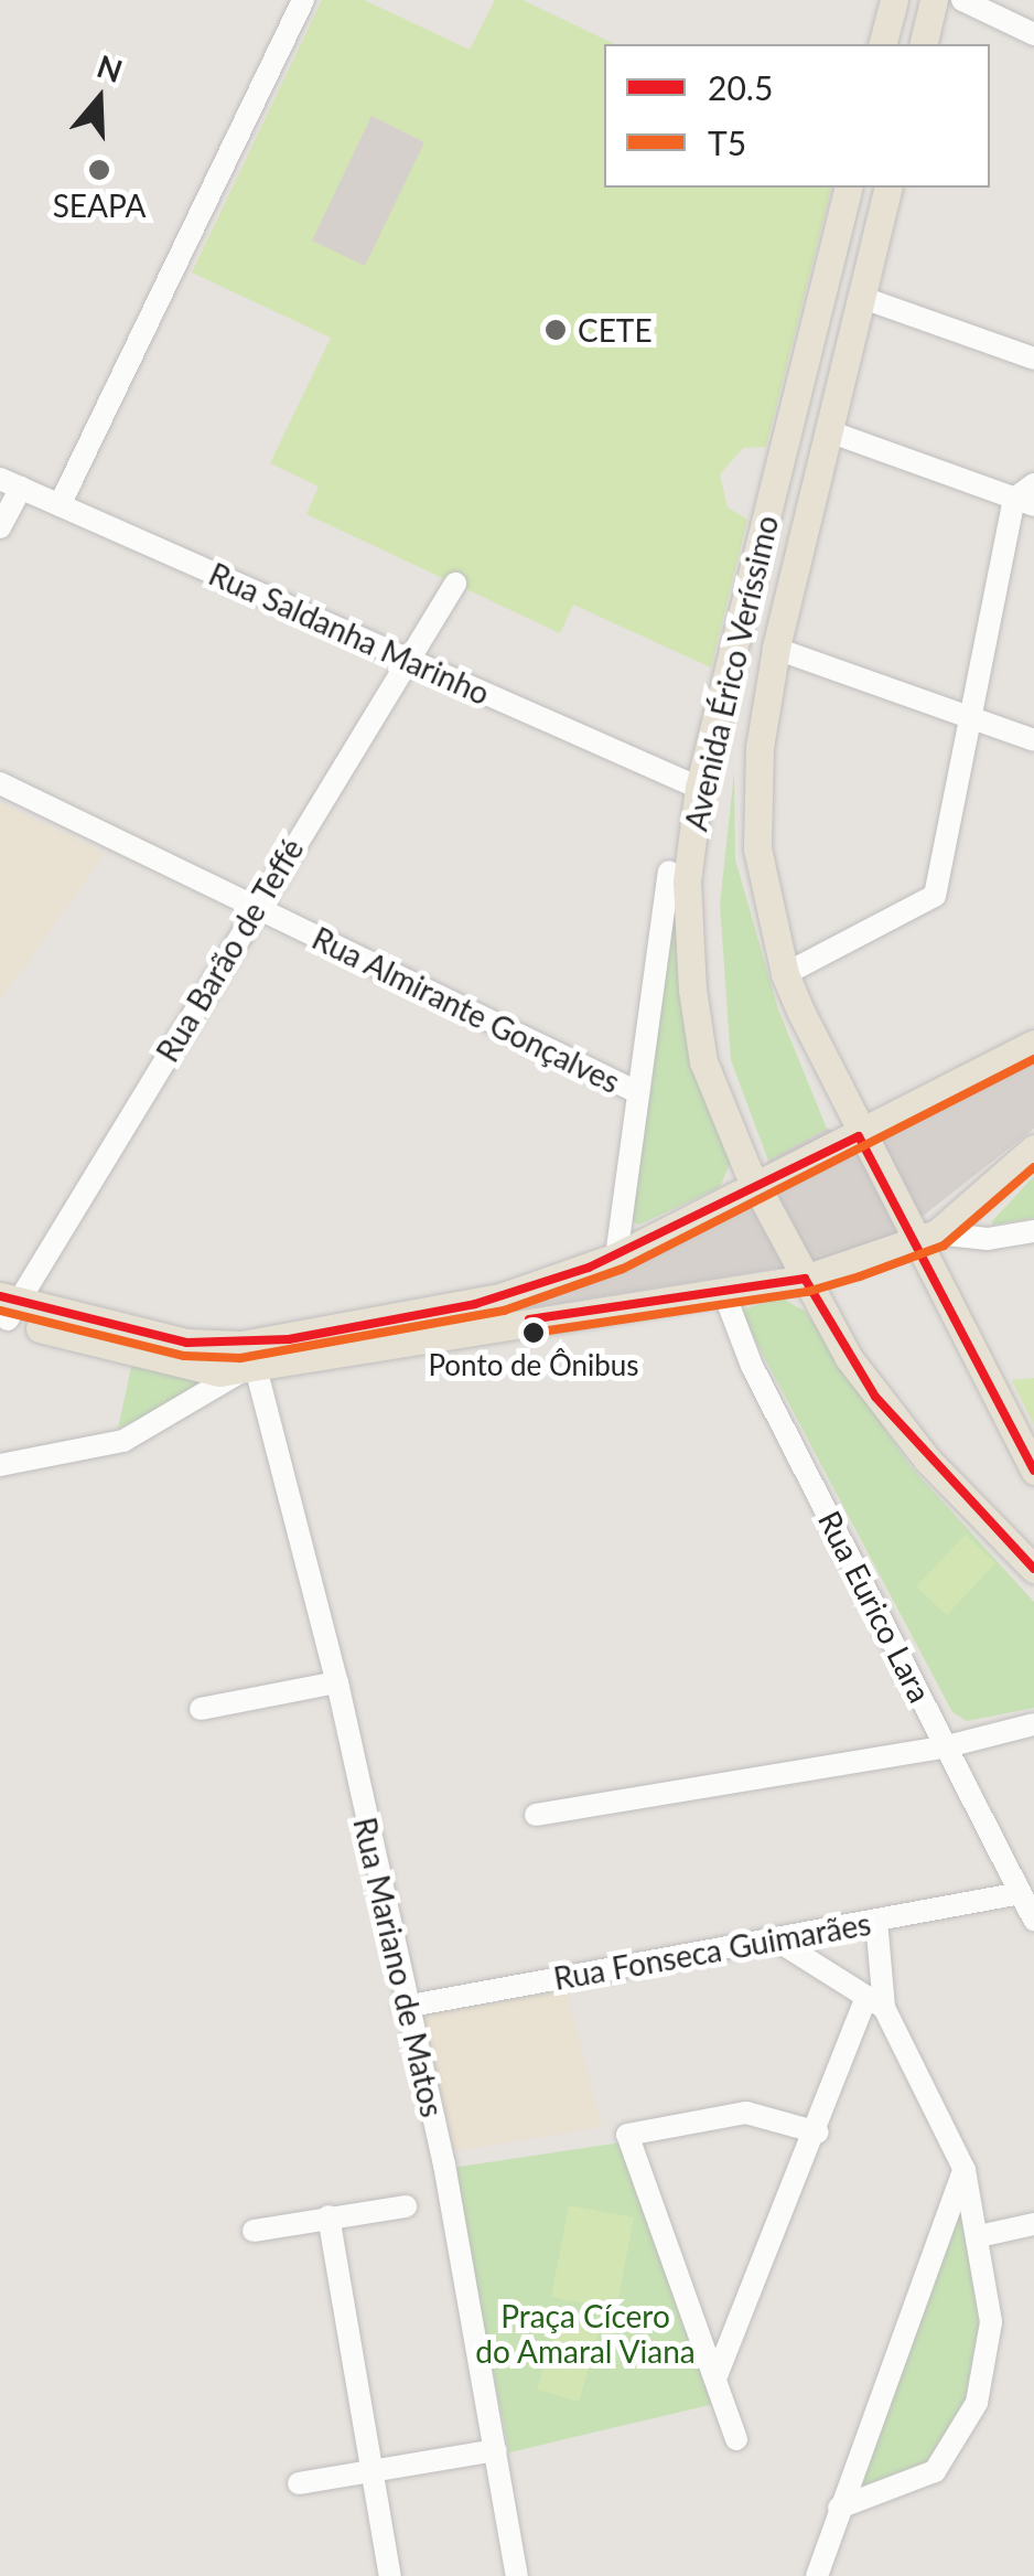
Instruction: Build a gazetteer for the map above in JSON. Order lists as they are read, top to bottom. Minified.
{"streets":{"main road":["Avenida Érico Veríssimo"],"street":["Rua Saldanha Marinho","Rua Barão de Teffé","Rua Almirante Gonçalves","Rua Eurico Lara","Rua Fonseca Guimarães","Rua Mariano de Matos"]},"crossings":[["Rua Saldanha Marinho","Avenida Érico Veríssimo"],["Rua Saldanha Marinho","Rua Barão de Teffé"],["Rua Barão de Teffé","Rua Almirante Gonçalves"],["Rua Eurico Lara","Rua Fonseca Guimarães"],["Rua Fonseca Guimarães","Rua Mariano de Matos"]],"parks":["Praça Cícero do Amaral Viana"],"places":["SEAPA","CETE","Ponto de Ônibus"],"lines":["transit line T5","transit line 20.5"],"legend":["20.5","T5"],"north":"top"}
